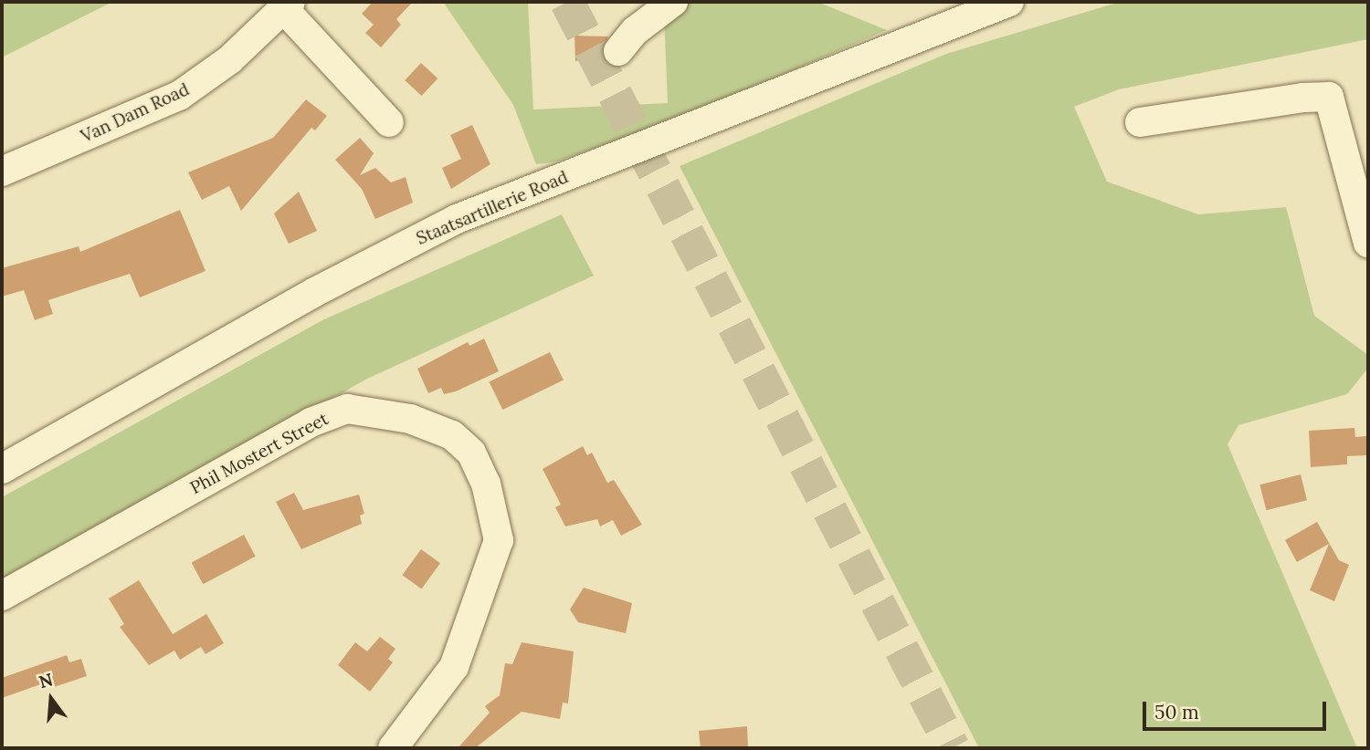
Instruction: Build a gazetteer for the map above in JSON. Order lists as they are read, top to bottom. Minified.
{"streets":{"street":["Van Dam Road","Staatsartillerie Road","Phil Mostert Street"]},"scale_bar":"50 m","north":"top"}
